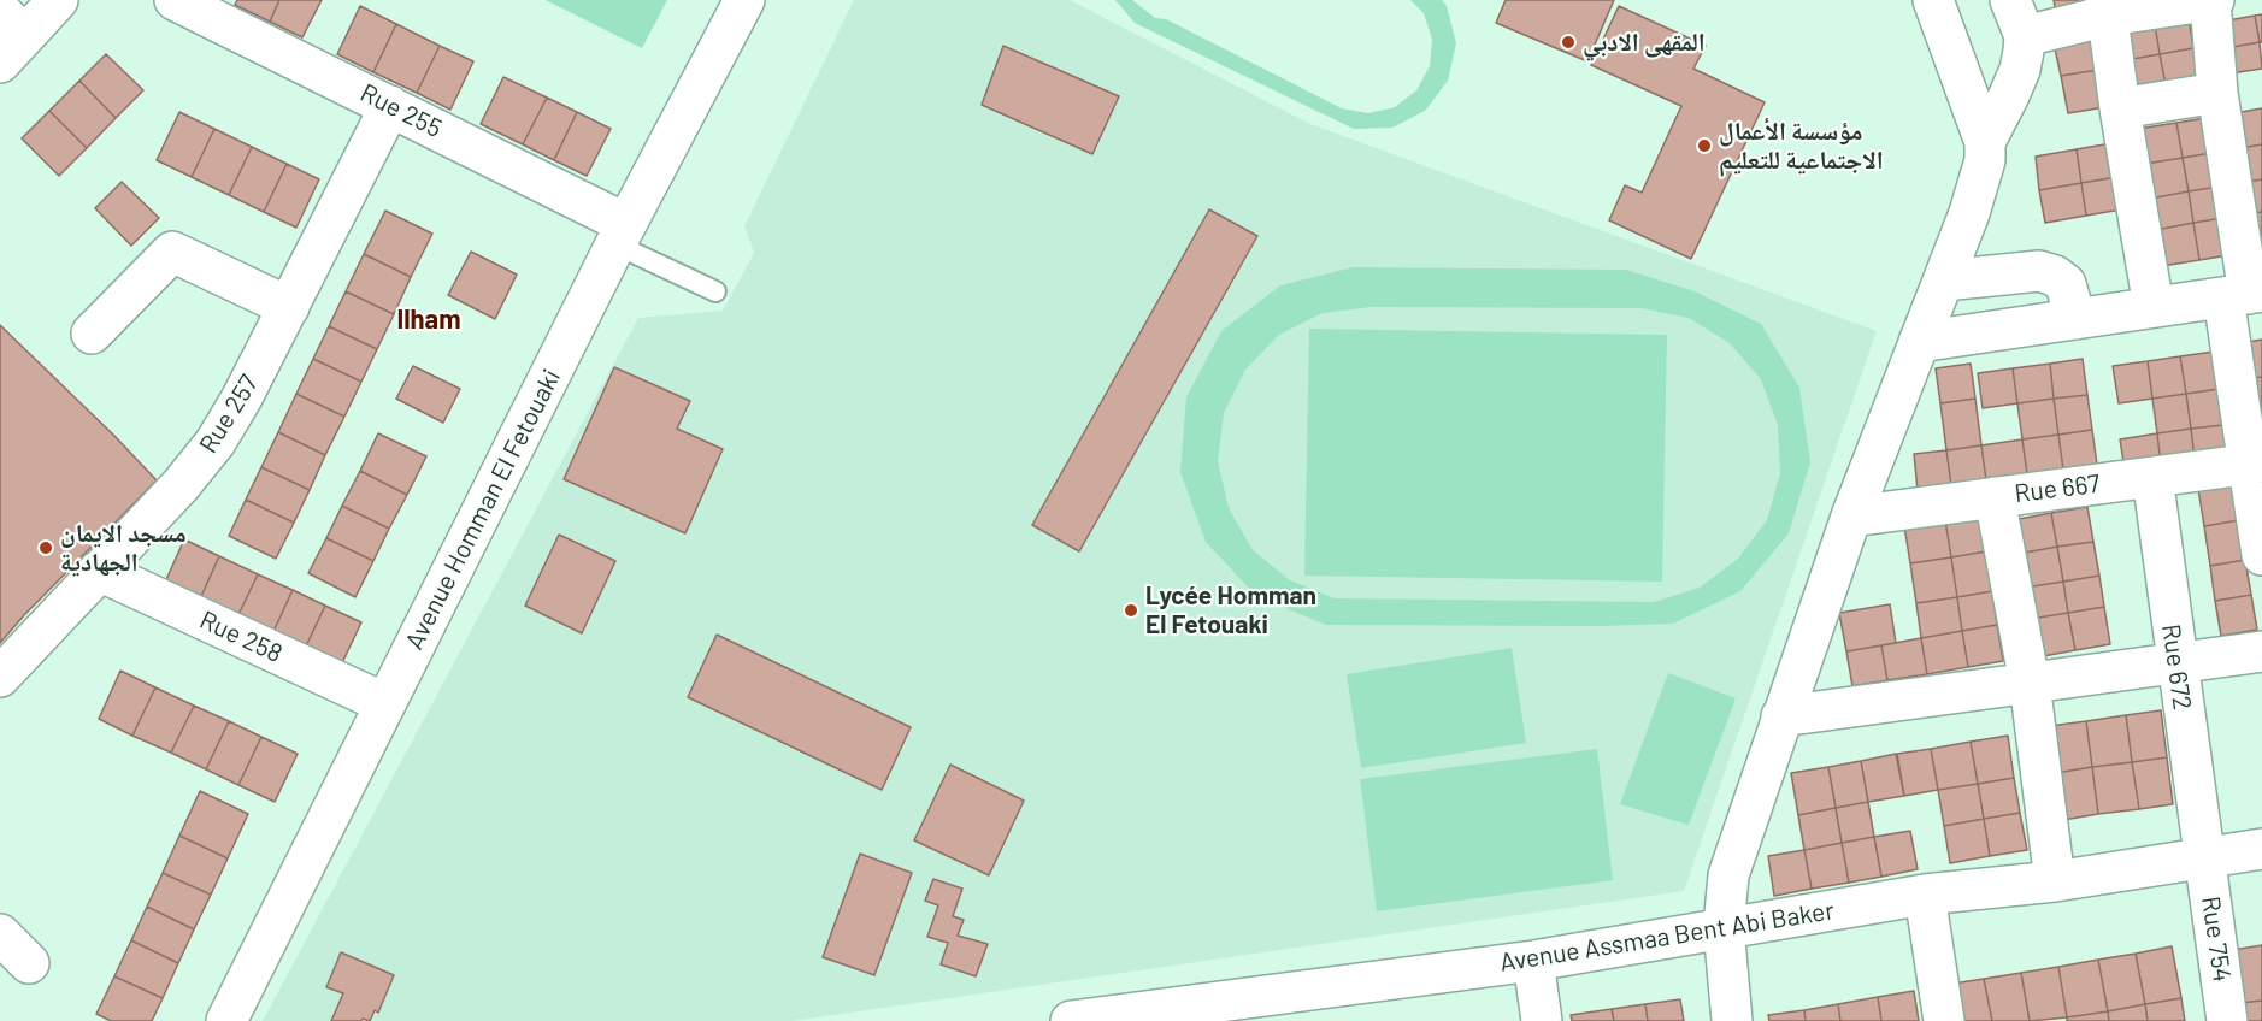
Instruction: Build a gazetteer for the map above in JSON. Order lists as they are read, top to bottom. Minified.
{"streets":{"street":["Rue 255","Rue 257","Rue 667","Avenue Homman El Fetouaki","Rue 258","Rue 672","Avenue Assmaa Bent Abi Baker","Rue 754"]},"crossings":[["Rue 255","Rue 257"],["Rue 255","Avenue Homman El Fetouaki"],["Rue 257","Rue 258"],["Rue 667","Rue 672"],["Avenue Homman El Fetouaki","Rue 258"],["Rue 672","Avenue Assmaa Bent Abi Baker"],["Rue 672","Rue 754"],["Avenue Assmaa Bent Abi Baker","Rue 754"]],"districts":["Ilham"],"places":["المقهى الادبي","مؤسسة الأعمال الاجتماعية للتعليم","مسجد الايمان الجهادية","Lycée Homman El Fetouaki"]}
